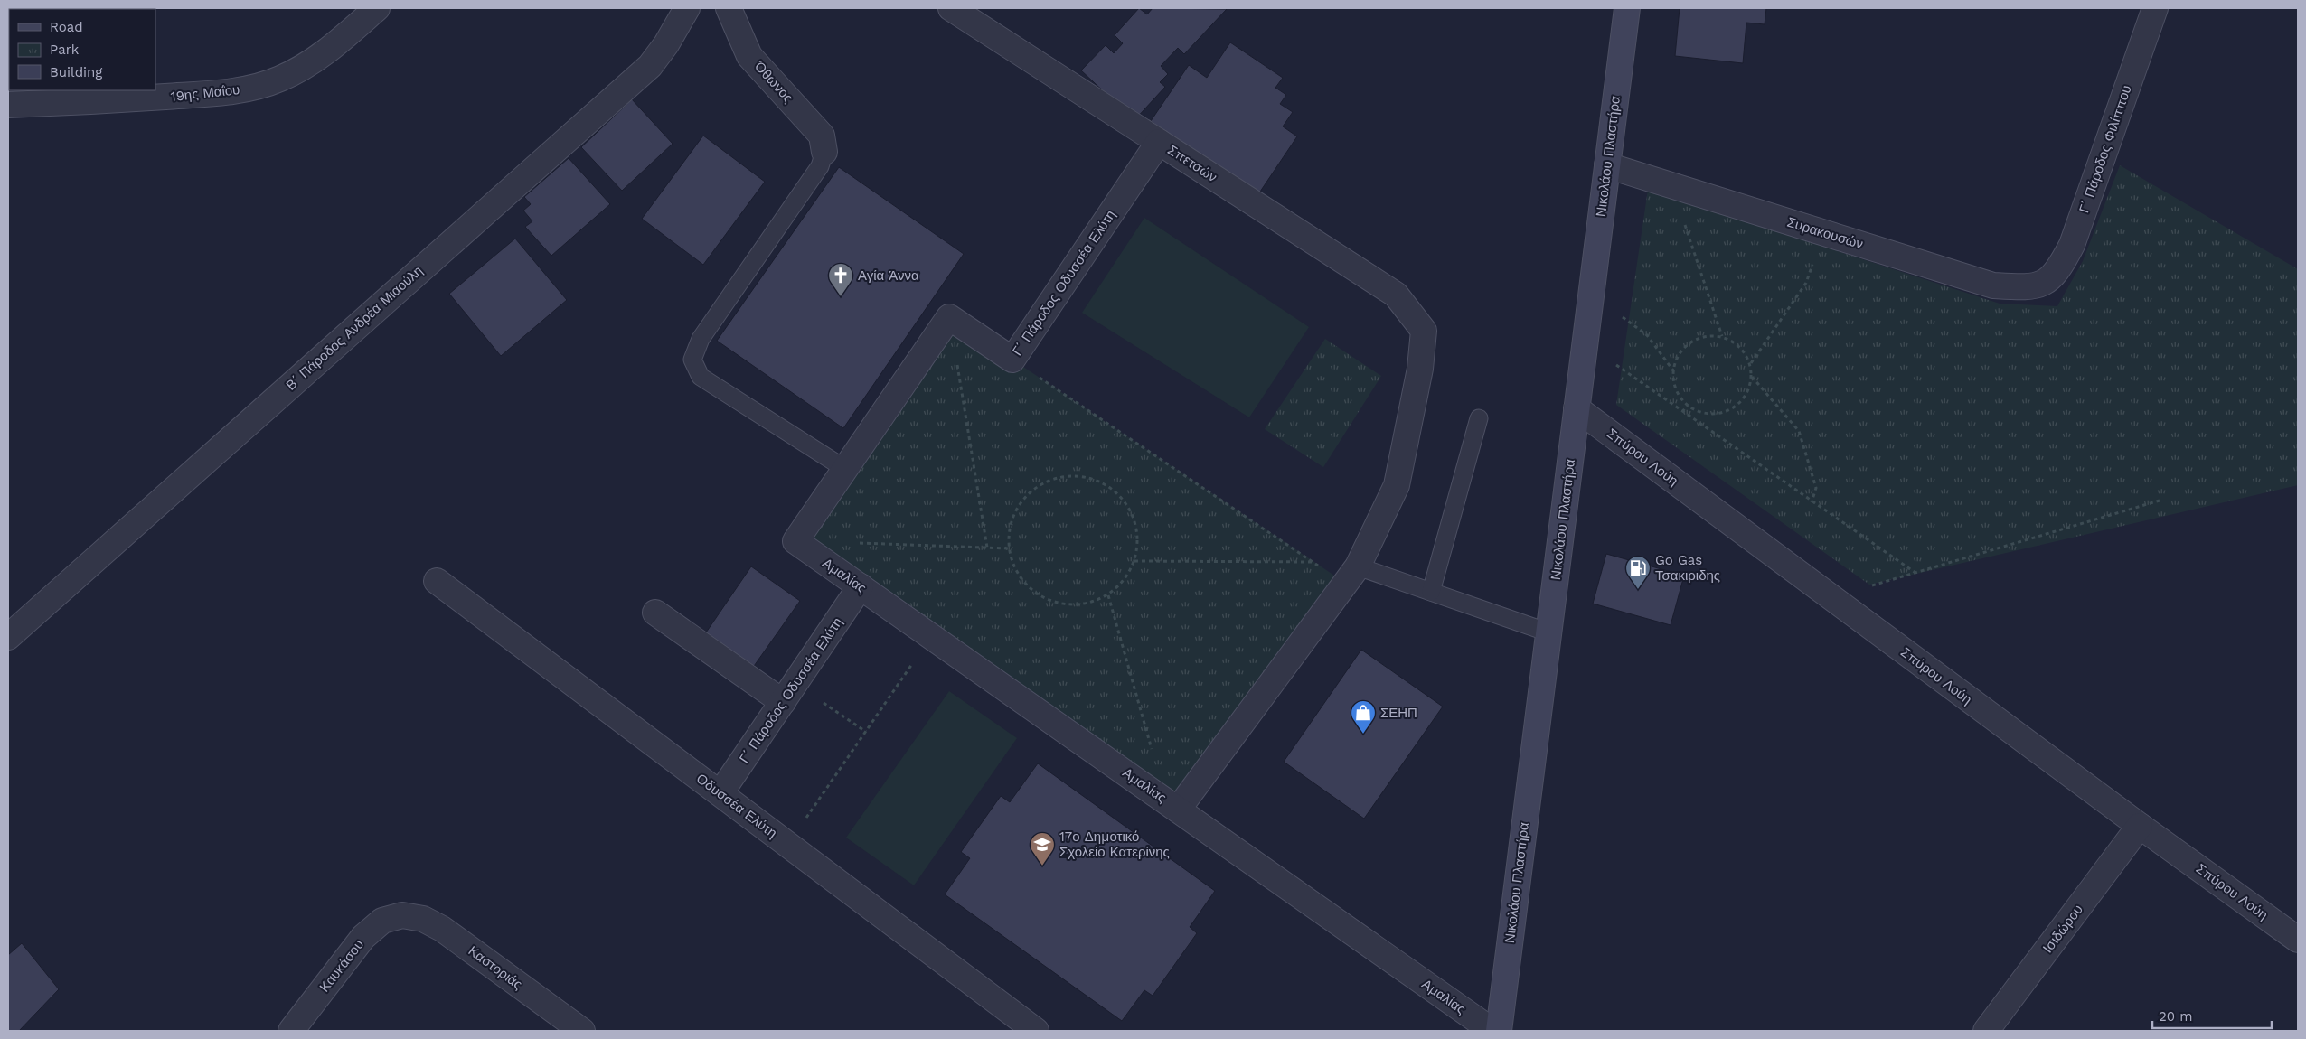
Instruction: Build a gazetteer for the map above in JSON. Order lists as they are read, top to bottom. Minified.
{"streets":{"main road":["Νικολάου Πλαστήρα"],"street":["Όθωνος","19ης Μαΐου","Γ΄ Πάροδος Φιλίππου","Σπετσών","Συρακουσών","Γ΄ Πάροδος Οδυσσέα Ελύτη","Β΄ Πάροδος Ανδρέα Μιαούλη","Σπύρου Λούη","Αμαλίας","Οδυσσέα Ελύτη","Ισιδώρου","Καυκάσου","Καστοριάς"]},"crossings":[["Γ΄ Πάροδος Φιλίππου","Συρακουσών"],["Νικολάου Πλαστήρα","Συρακουσών"],["Νικολάου Πλαστήρα","Σπύρου Λούη"],["Σπετσών","Γ΄ Πάροδος Οδυσσέα Ελύτη"],["Γ΄ Πάροδος Οδυσσέα Ελύτη","Αμαλίας"],["Γ΄ Πάροδος Οδυσσέα Ελύτη","Οδυσσέα Ελύτη"],["Σπύρου Λούη","Ισιδώρου"],["Καυκάσου","Καστοριάς"]],"places":{"church":["Αγία Άννα"],"fuel station":["Go Gas Τσακιριδης"],"shop":["ΣΕΗΠ"],"school or university":["17ο Δημοτικό Σχολείο Κατερίνης"]},"legend":["Road","Park","Building"],"scale_bar":"20 m"}
